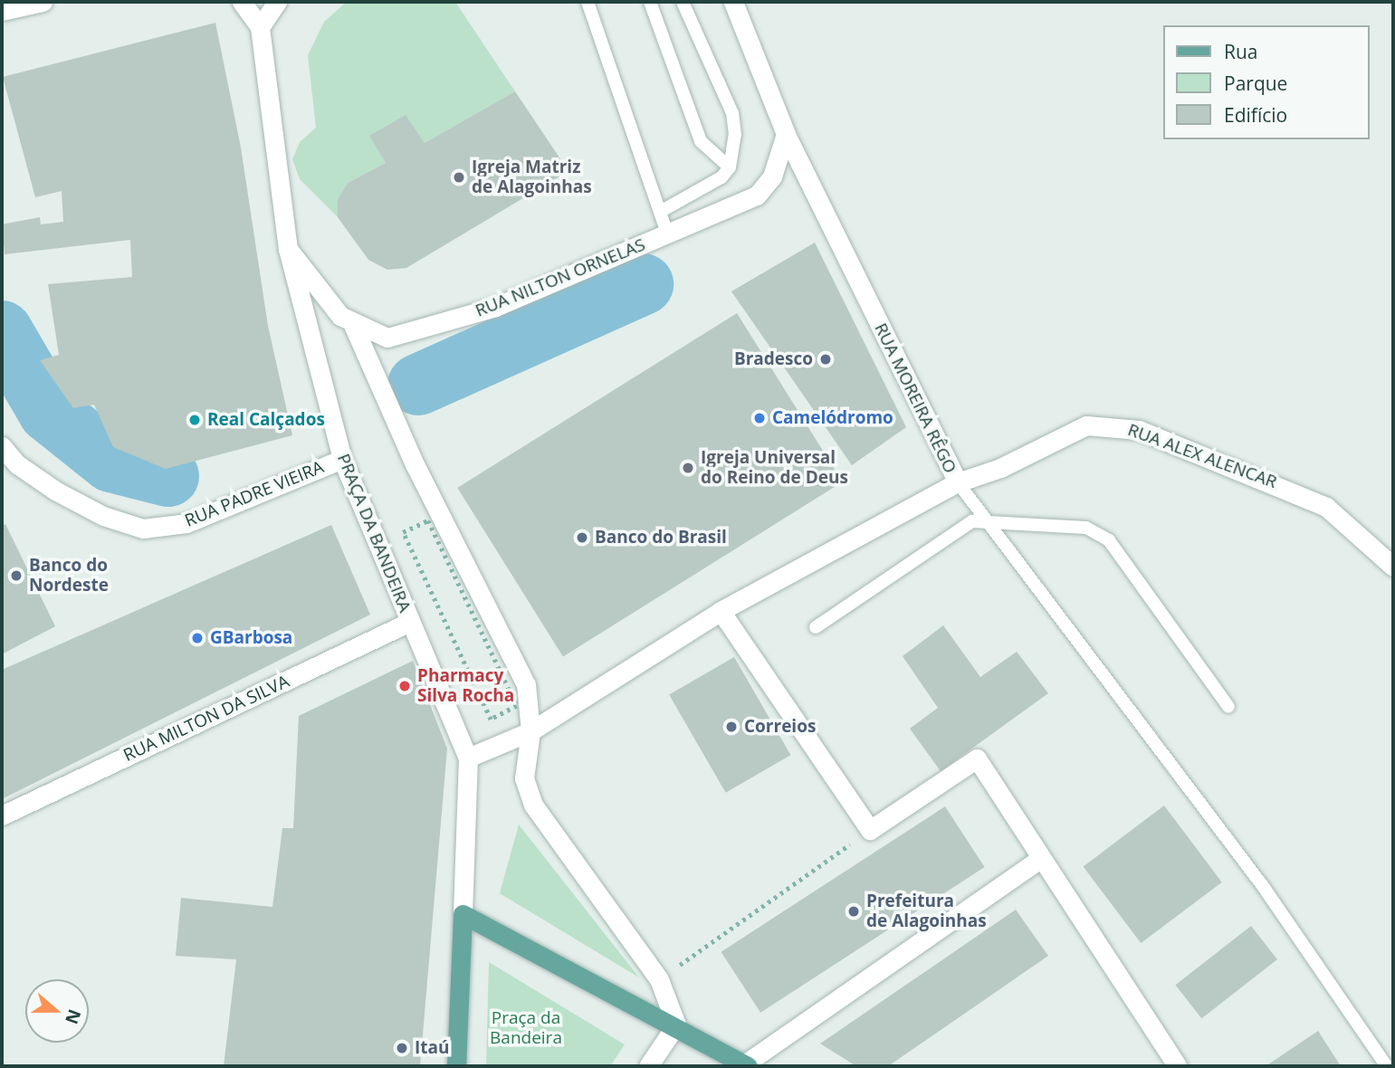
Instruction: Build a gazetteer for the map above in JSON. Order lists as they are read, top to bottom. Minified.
{"streets":{"main road":["PRAÇA DA BANDEIRA"],"street":["RUA NILTON ORNELAS","RUA MOREIRA RÊGO","RUA ALEX ALENCAR","RUA PADRE VIEIRA","RUA MILTON DA SILVA"]},"crossings":[["RUA NILTON ORNELAS","RUA MOREIRA RÊGO"],["RUA NILTON ORNELAS","PRAÇA DA BANDEIRA"],["RUA MOREIRA RÊGO","RUA ALEX ALENCAR"],["RUA MOREIRA RÊGO","PRAÇA DA BANDEIRA"],["RUA PADRE VIEIRA","PRAÇA DA BANDEIRA"],["PRAÇA DA BANDEIRA","RUA MILTON DA SILVA"]],"parks":["Praça da Bandeira"],"places":["Igreja Matriz de Alagoinhas","Bradesco","Camelódromo","Real Calçados","Igreja Universal do Reino de Deus","Banco do Brasil","Banco do Nordeste","GBarbosa","Pharmacy Silva Rocha","Correios","Prefeitura de Alagoinhas","Itaú"],"legend":["Rua","Parque","Edifício"],"north":"right"}
